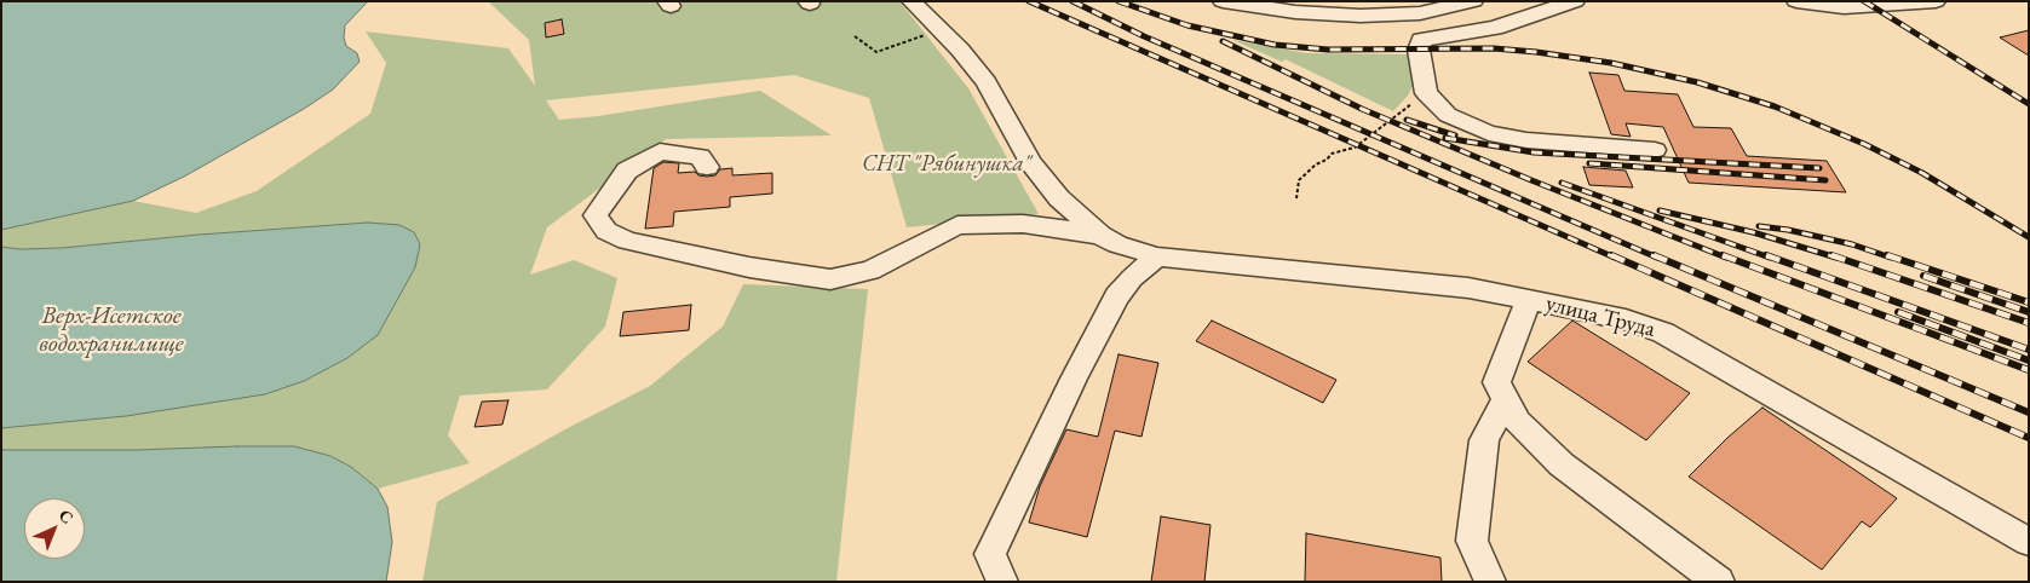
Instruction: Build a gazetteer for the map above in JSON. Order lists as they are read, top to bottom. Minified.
{"streets":{"street":["улица Труда"]},"water":["Верх-Исетское водохранилище"],"parks":["СНТ \"Рябинушка\""],"north":"top right"}
